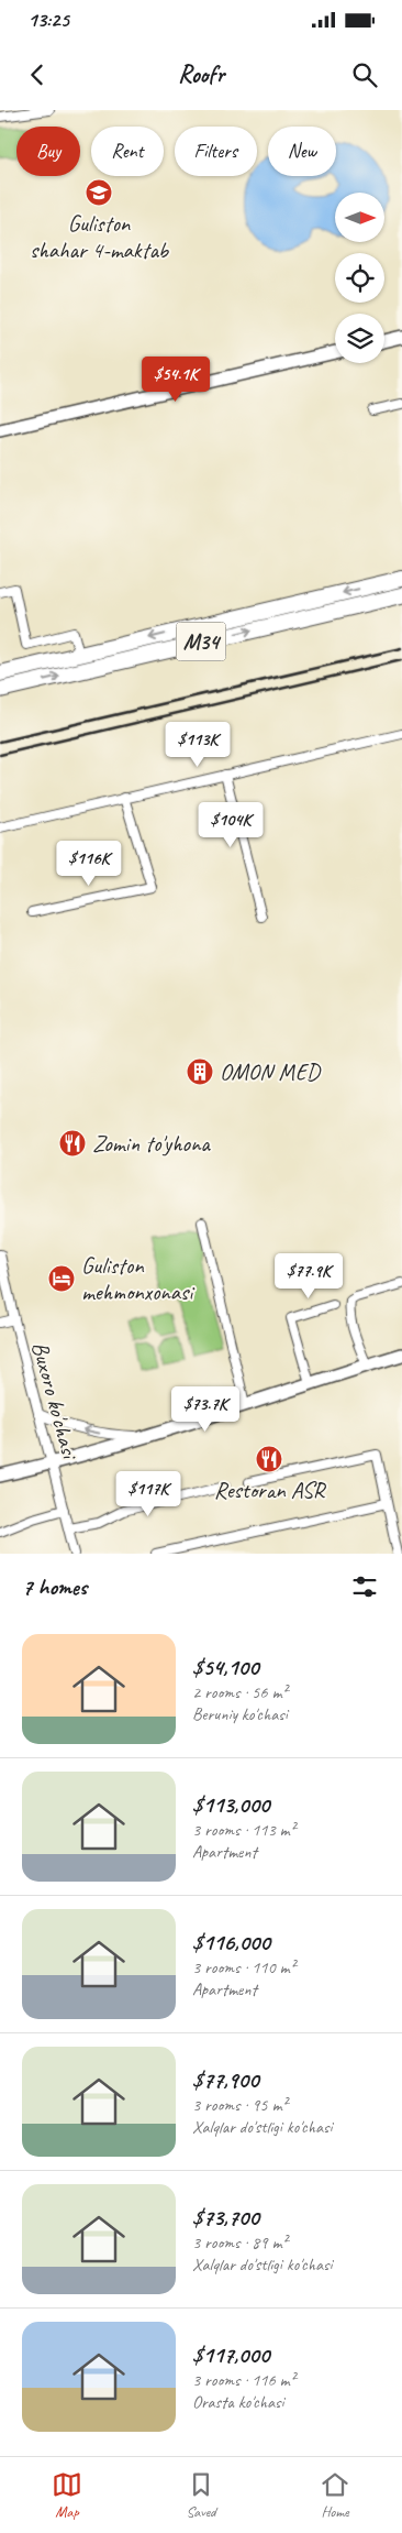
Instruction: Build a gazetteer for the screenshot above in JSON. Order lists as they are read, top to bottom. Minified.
{"streets":{"highway":["M34"],"street":["Buxoro ko'chasi"]},"places":{"school or university":["Guliston shahar 4-maktab"],"building":["OMON MED"],"restaurant":["Zomin to'yhona","Restoran ASR"],"hotel":["Guliston mehmonxonasi"]},"north":"right","page":{"status":"13:25","header":"Roofr","chip":["Buy","Rent","Filters","New"],"price":["$54.1K","$113K","$104K","$116K","$77.9K","$73.7K","$117K"],"heading":"7 homes","list":[{"name":"$54,100","note":"2 rooms · 56 m² · Beruniy ko'chasi"},{"name":"$113,000","note":"3 rooms · 113 m² · Apartment"},{"name":"$116,000","note":"3 rooms · 110 m² · Apartment"},{"name":"$77,900","note":"3 rooms · 95 m² · Xalqlar do'stligi ko'chasi"},{"name":"$73,700","note":"3 rooms · 89 m² · Xalqlar do'stligi ko'chasi"},{"name":"$117,000","note":"3 rooms · 116 m² · Orasta ko'chasi"}],"tabs":["Map","Saved","Home"]}}
